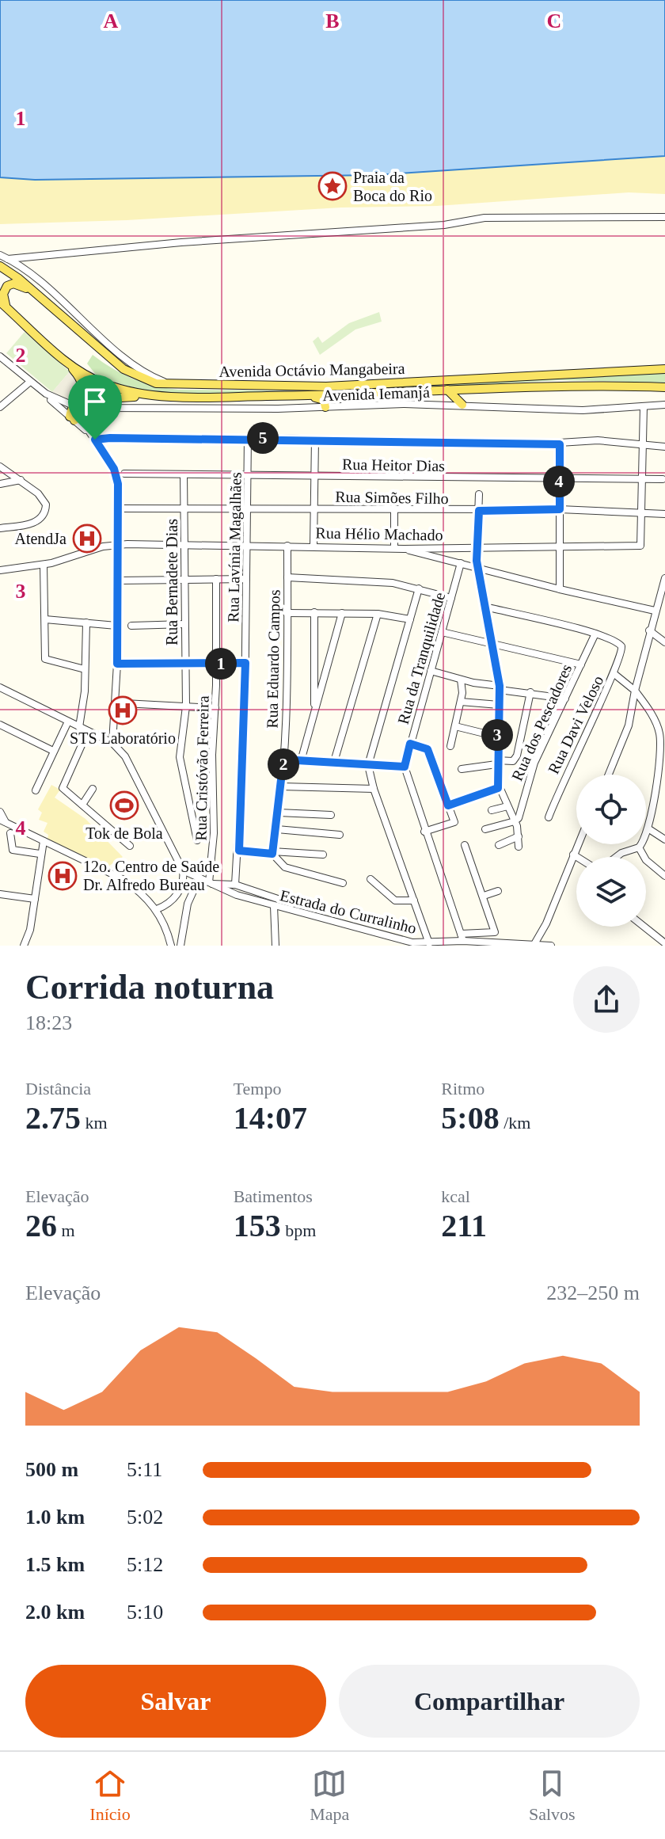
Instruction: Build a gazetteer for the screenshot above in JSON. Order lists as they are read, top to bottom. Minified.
{"streets":{"main road":["Avenida Octávio Mangabeira"],"street":["Avenida Iemanjá","Rua Heitor Dias","Rua Simões Filho","Rua Hélio Machado","Rua Lavínia Magalhães","Rua Bernadete Dias","Rua da Tranquilidade","Rua Eduardo Campos","Rua dos Pescadores","Rua Davi Veloso","Rua Cristóvão Ferreira","Estrada do Curralinho"]},"crossings":[["Rua Heitor Dias","Rua Lavínia Magalhães"],["Rua Heitor Dias","Rua Bernadete Dias"],["Rua Simões Filho","Rua Hélio Machado"],["Rua Simões Filho","Rua Lavínia Magalhães"],["Rua Simões Filho","Rua Bernadete Dias"],["Rua Hélio Machado","Rua Lavínia Magalhães"],["Rua Hélio Machado","Rua Bernadete Dias"],["Rua Hélio Machado","Rua Eduardo Campos"],["Rua dos Pescadores","Rua Davi Veloso"],["Rua Cristóvão Ferreira","Estrada do Curralinho"]],"places":{"place":["Praia da Boca do Rio"],"hospital":["AtendJa","STS Laboratório","12o. Centro de Saúde Dr. Alfredo Bureau"],"sports":["Tok de Bola"]},"page":{"pins":["5","4","1","3","2"],"heading":["Corrida noturna","18:23"],"stats":[["Distância","2.75 km"],["Tempo","14:07"],["Ritmo","5:08 /km"],["Elevação","26 m"],["Batimentos","153 bpm"],["kcal","211"]],"chart":["Elevação","232–250 m"],"list":[{"name":"500 m","note":"5:11"},{"name":"1.0 km","note":"5:02"},{"name":"1.5 km","note":"5:12"},{"name":"2.0 km","note":"5:10"}],"buttons":["Salvar","Compartilhar"],"tabs":["Início","Mapa","Salvos"]},"grid":{"columns":["A","B","C"],"rows":["1","2","3","4"]}}
